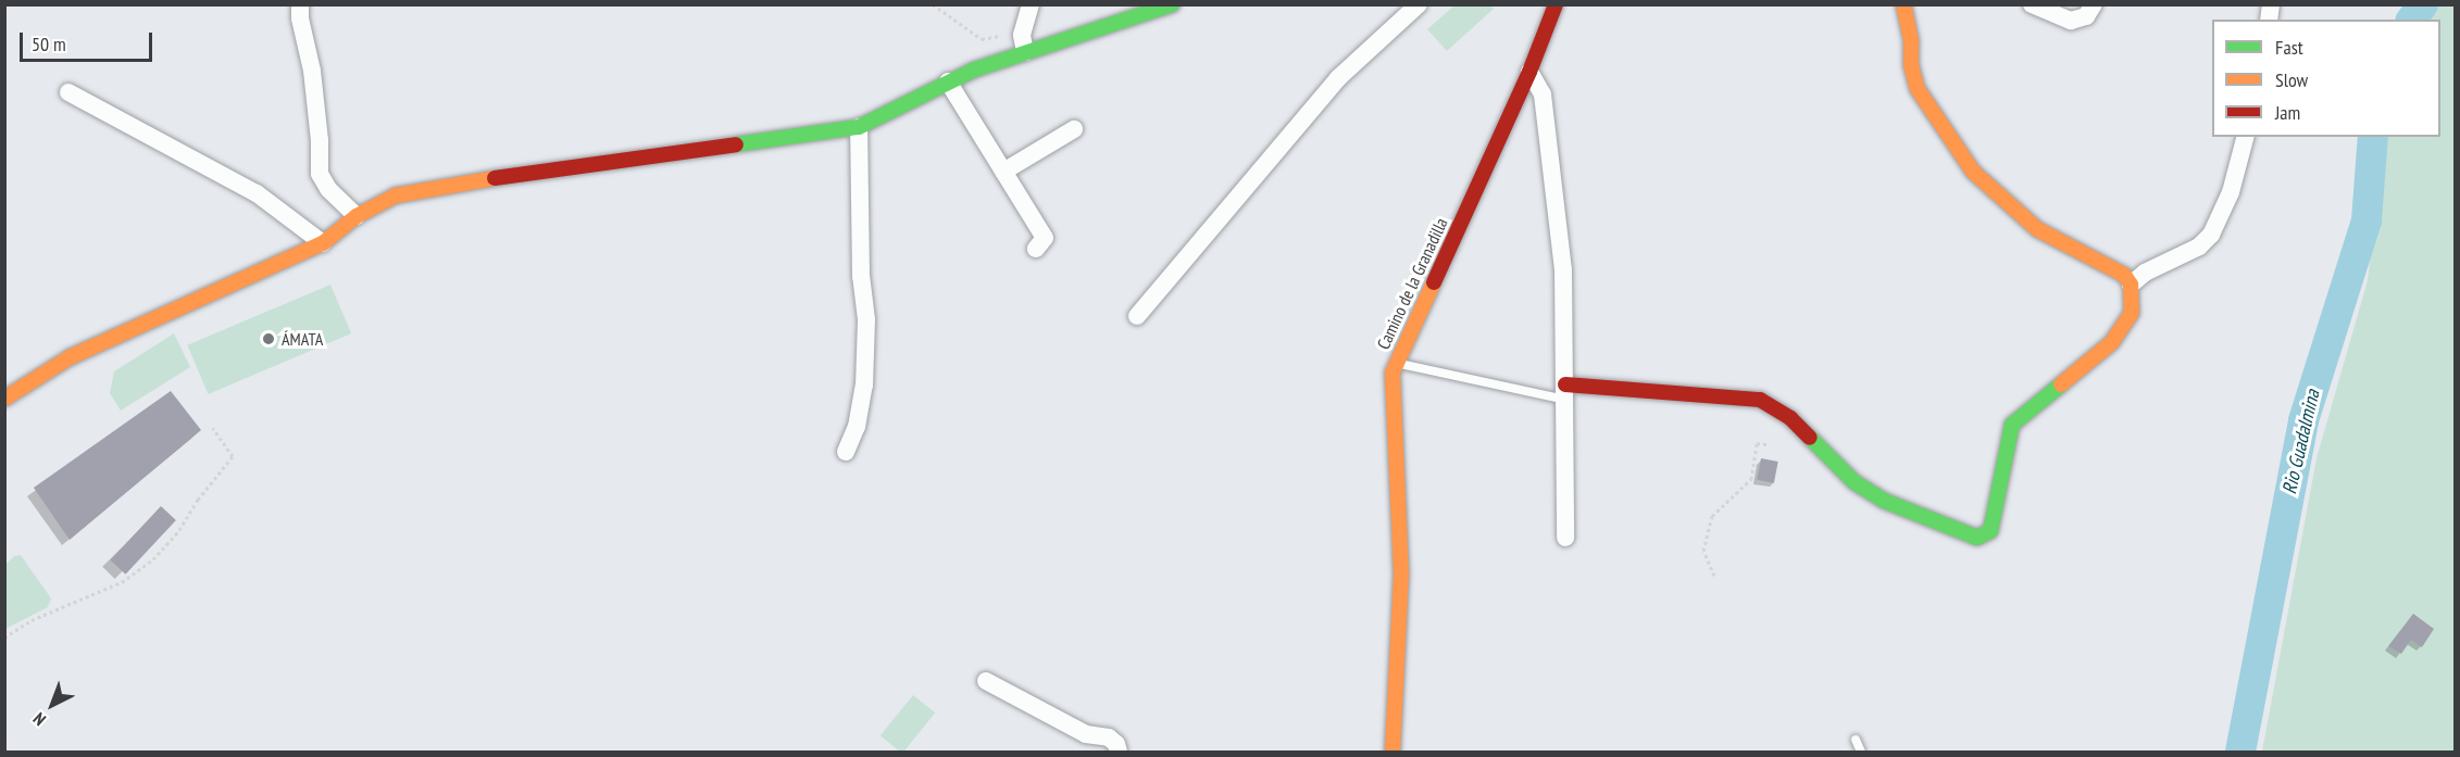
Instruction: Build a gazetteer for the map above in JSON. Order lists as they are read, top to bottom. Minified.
{"streets":{"street":["Camino de la Granadilla"]},"water":["Rio Guadalmina"],"places":["ÁMATA"],"legend":["Fast","Slow","Jam"],"scale_bar":"50 m","north":"bottom left"}
